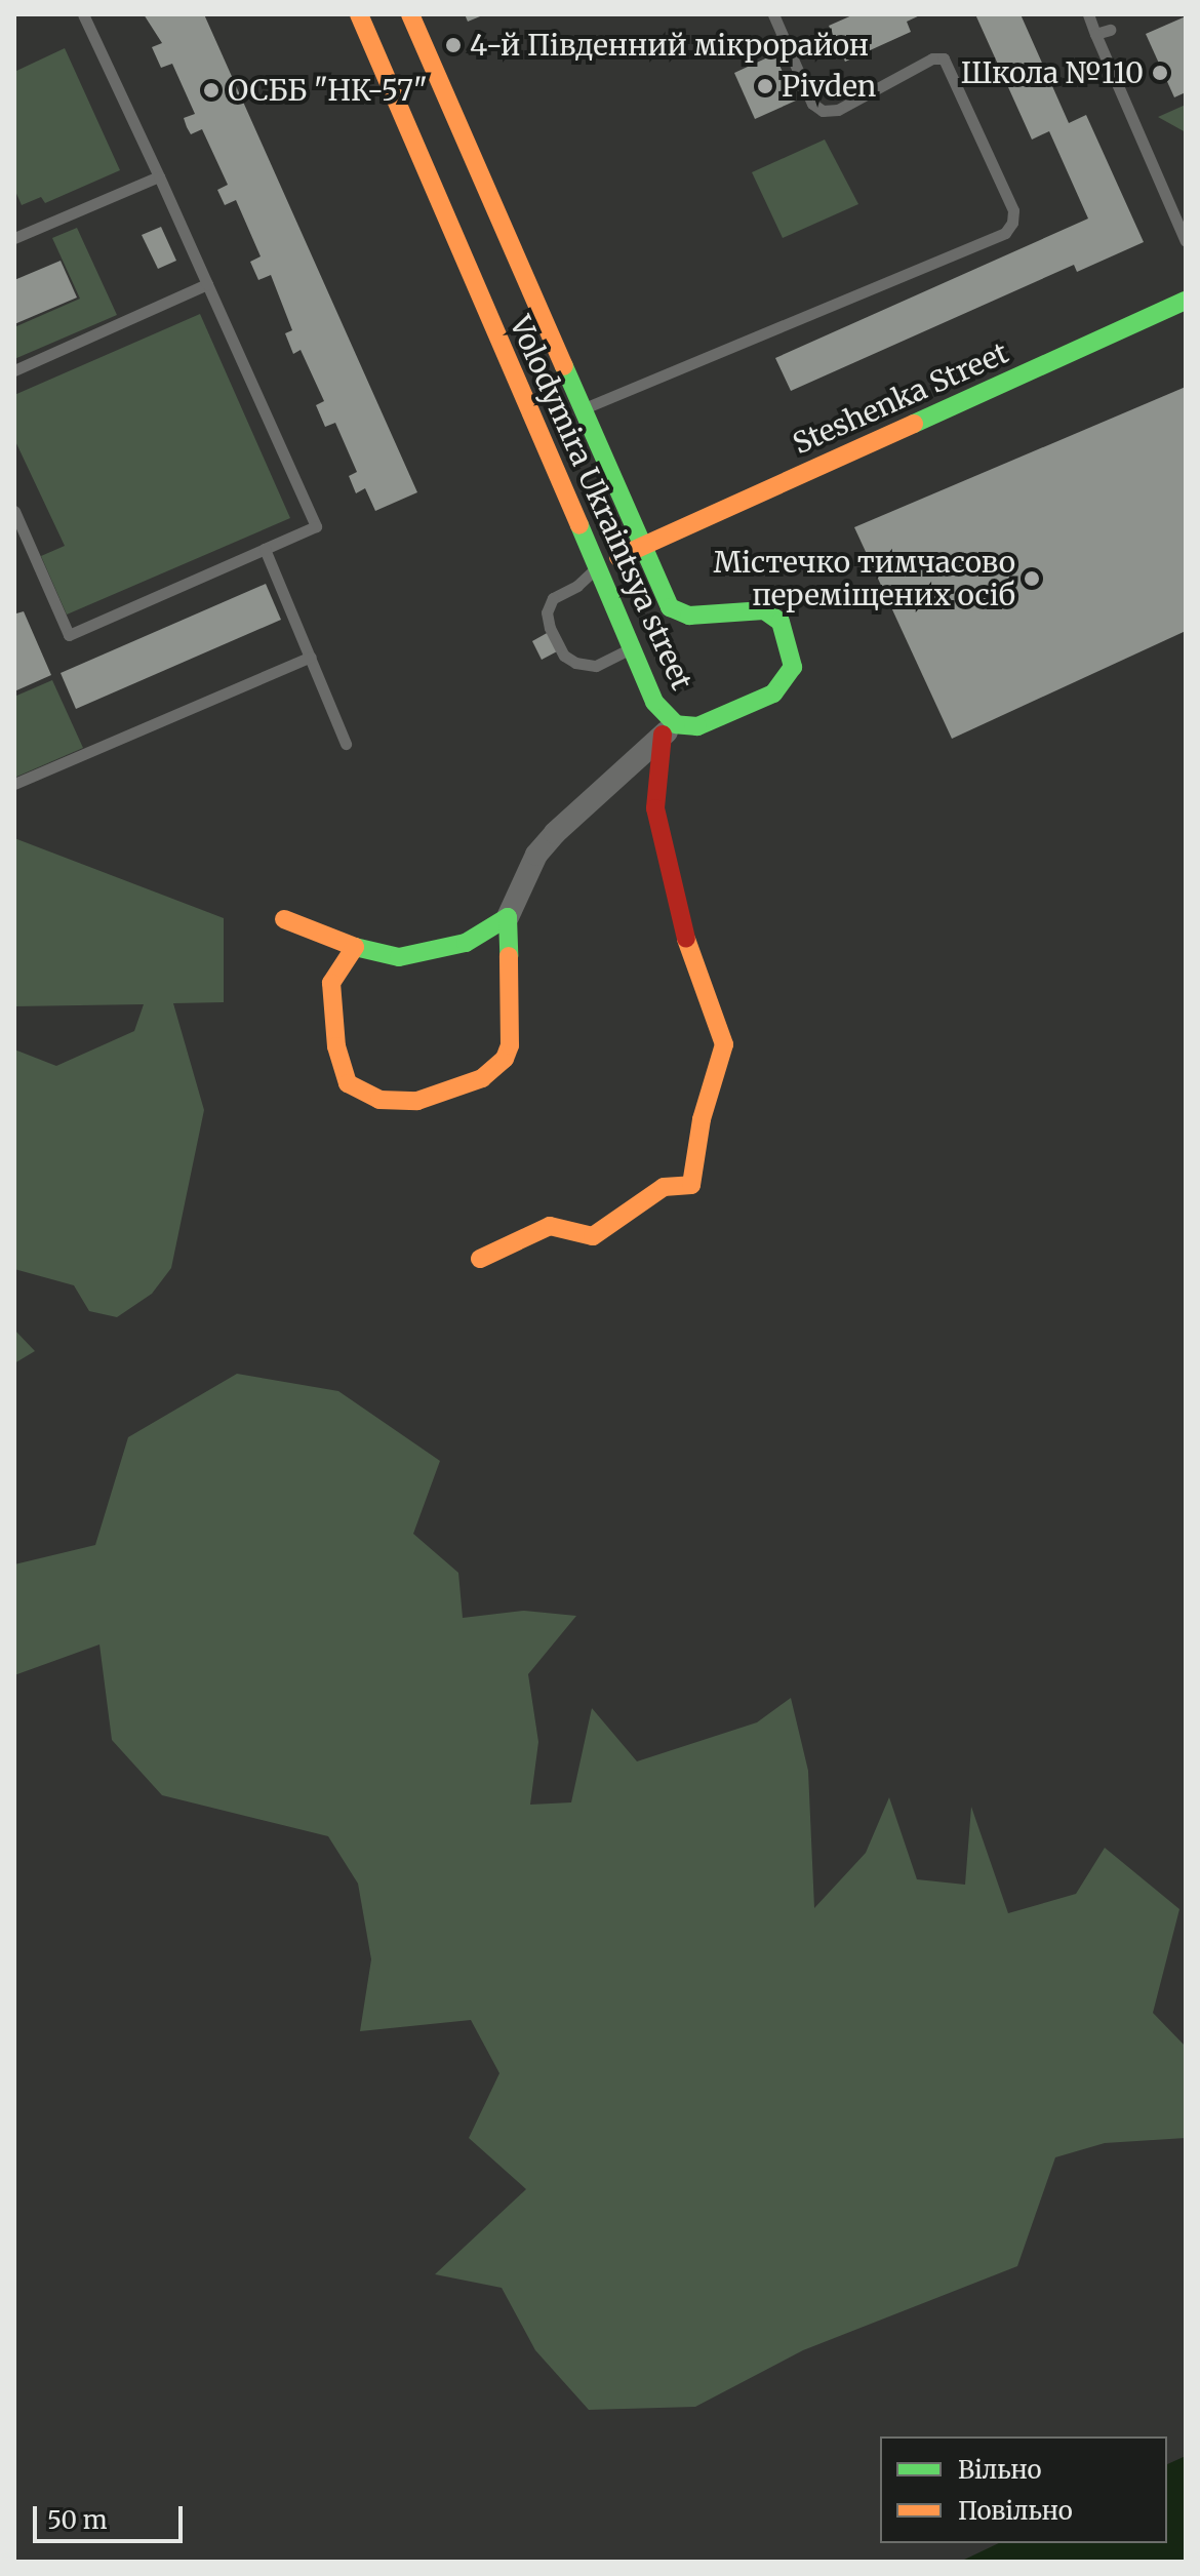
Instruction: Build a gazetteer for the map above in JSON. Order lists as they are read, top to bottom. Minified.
{"streets":{"street":["Steshenka Street","Volodymira Ukraintsya street"]},"crossings":[["Steshenka Street","Volodymira Ukraintsya street"]],"places":["4-й Південний мікрорайон","Школа №110","Pivden","ОСББ \"НК-57\"","Містечко тимчасово переміщених осіб"],"legend":["Вільно","Повільно"],"scale_bar":"50 m"}
